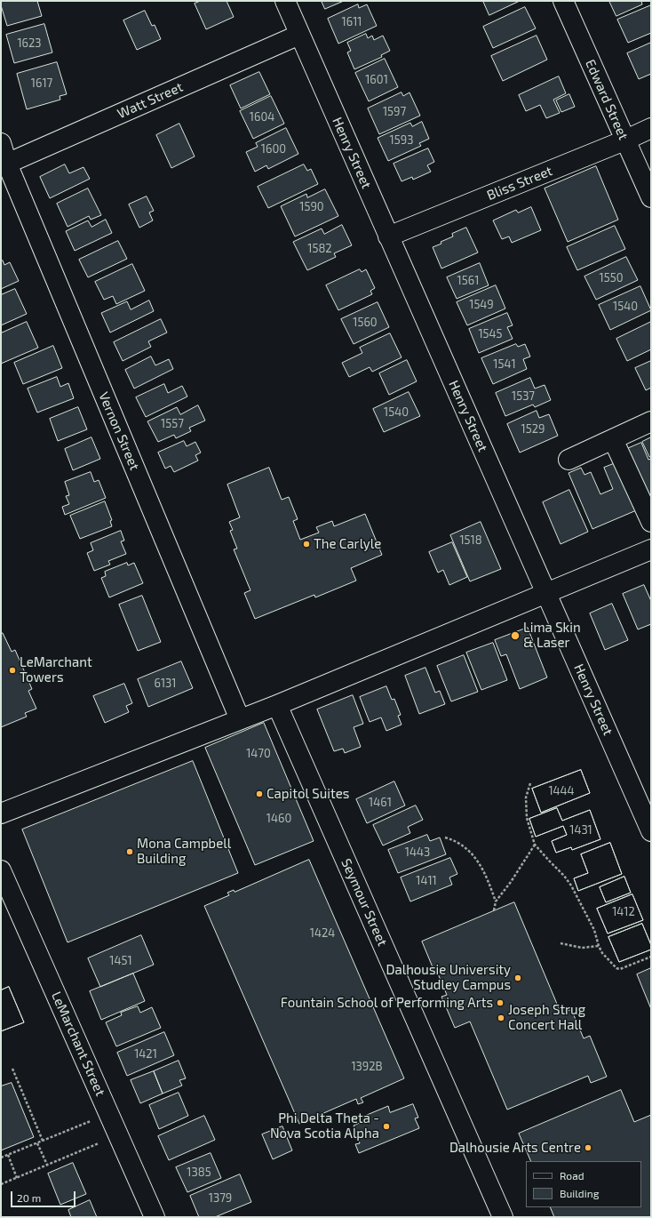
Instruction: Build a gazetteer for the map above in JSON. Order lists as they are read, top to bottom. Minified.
{"streets":{"street":["Edward Street","Watt Street","Henry Street","Bliss Street","Vernon Street","Seymour Street","LeMarchant Street"]},"crossings":[["Edward Street","Bliss Street"],["Watt Street","Henry Street"],["Watt Street","Vernon Street"],["Henry Street","Bliss Street"]],"places":["The Carlyle","Lima Skin & Laser","LeMarchant Towers","Capitol Suites","Mona Campbell Building","Dalhousie University Studley Campus","Fountain School of Performing Arts","Joseph Strug Concert Hall","Phi Delta Theta - Nova Scotia Alpha","Dalhousie Arts Centre"],"house_numbers":["1611","1623","1601","1617","1597","1604","1593","1600","1590","1582","1550","1561","1549","1540","1560","1545","1541","1537","1540","1557","1529","1518","6131","1470","1444","1461","1460","1431","1443","1411","1412","1424","1451","1421","1392B","1385","1379"],"legend":["Road","Building"],"scale_bar":"20 m"}
